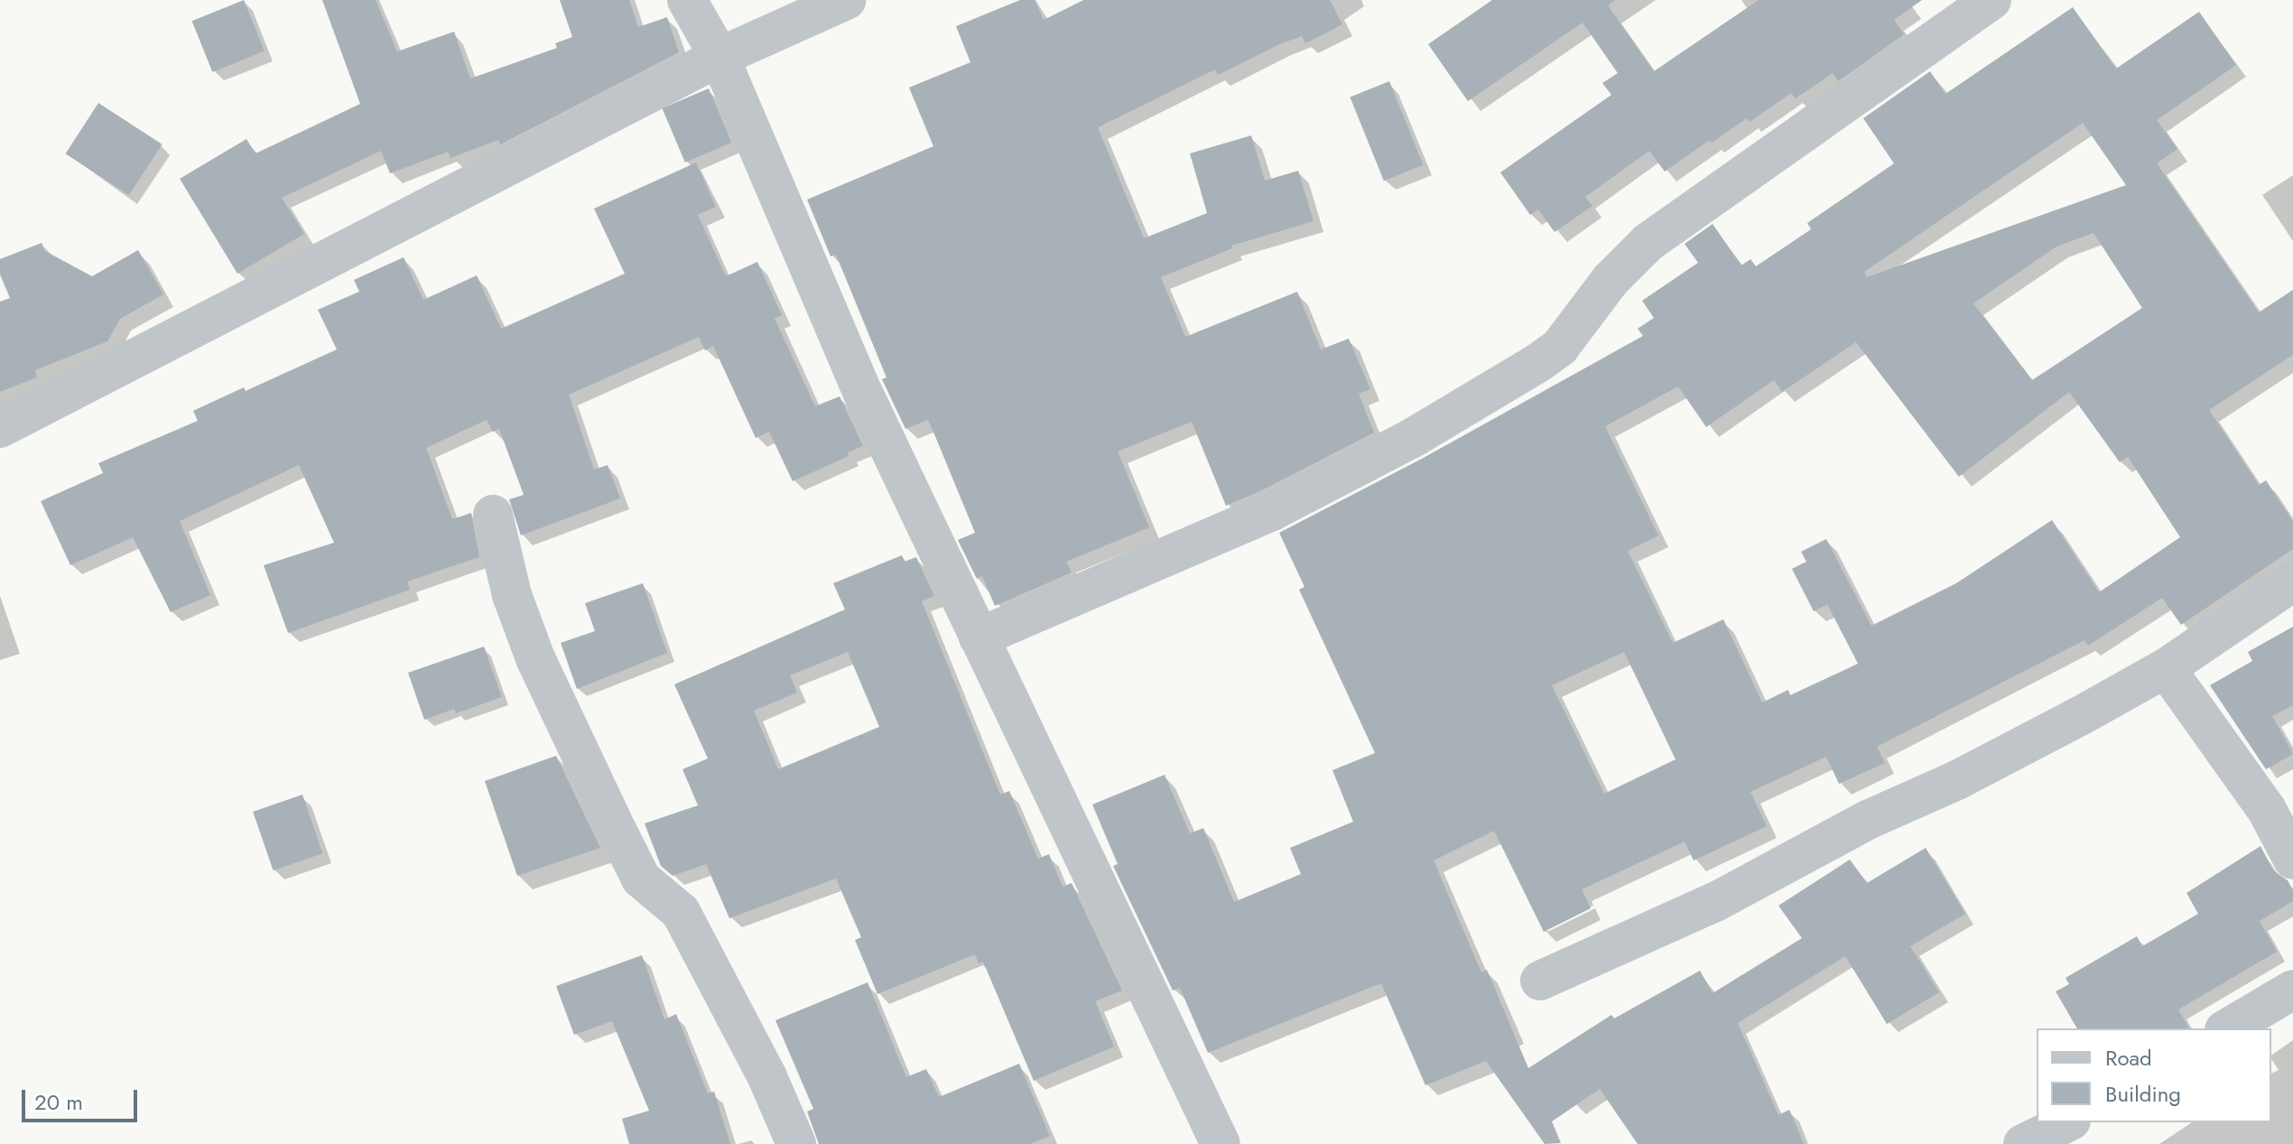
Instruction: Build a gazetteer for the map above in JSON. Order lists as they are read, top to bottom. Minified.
{"legend":["Road","Building"],"scale_bar":"20 m"}
